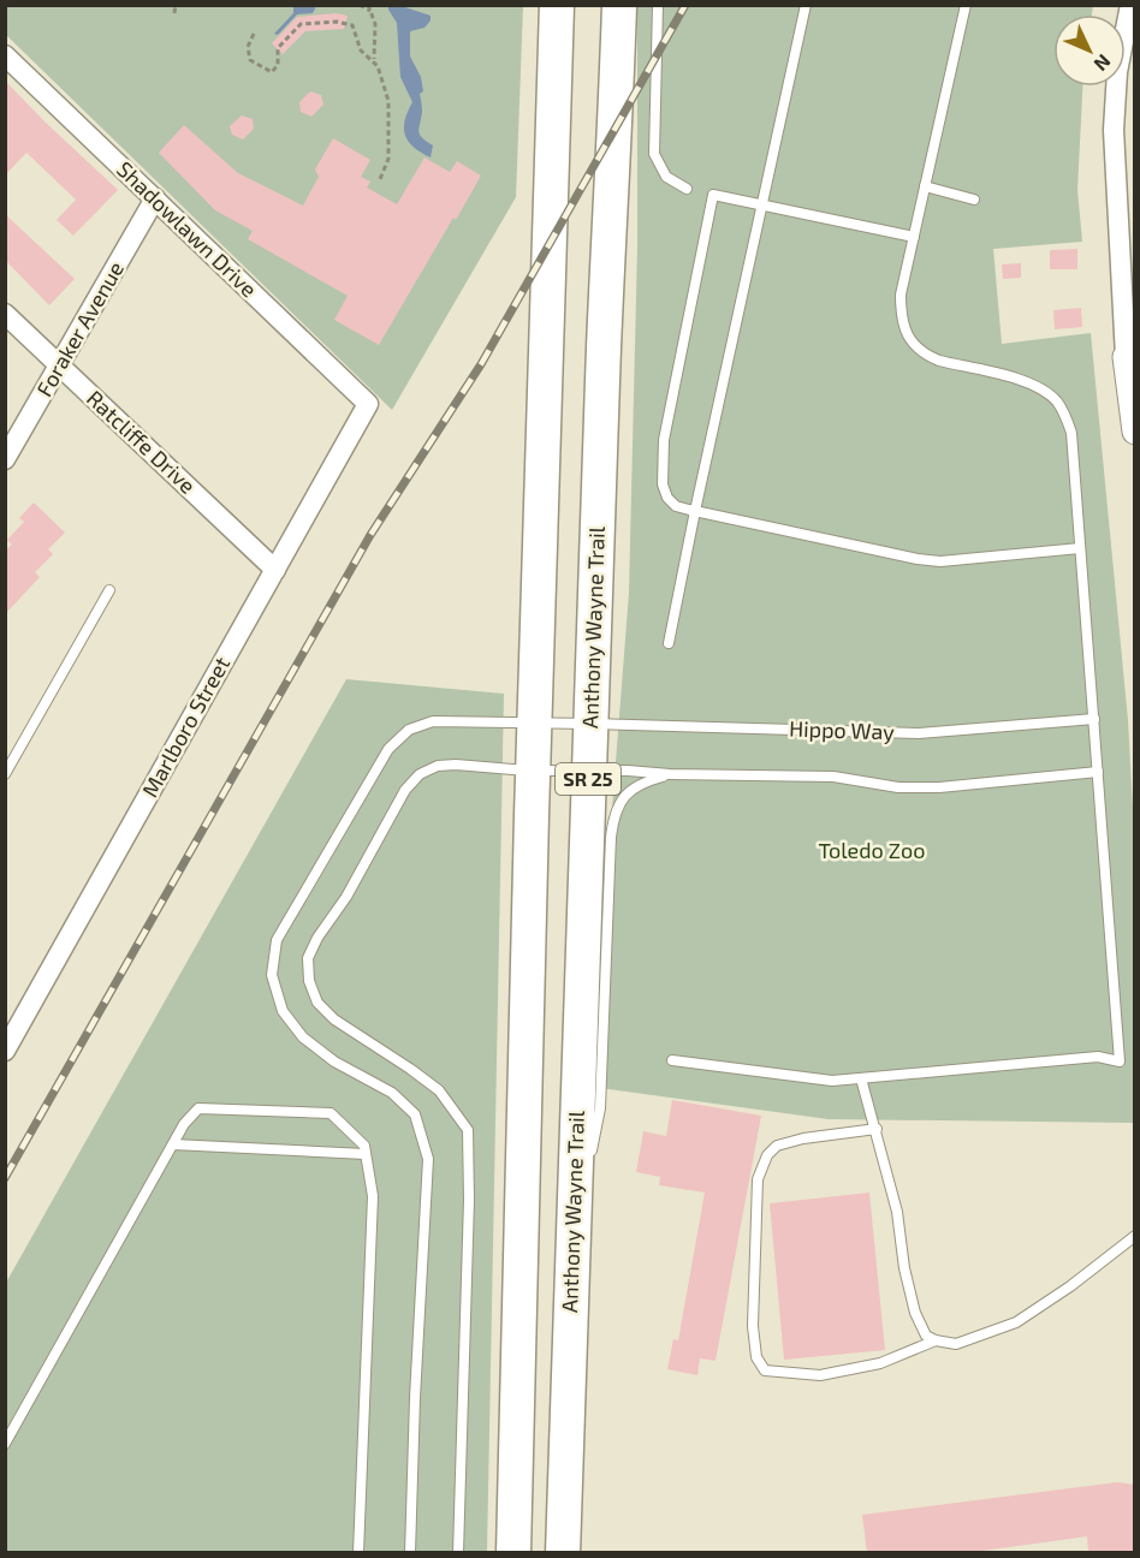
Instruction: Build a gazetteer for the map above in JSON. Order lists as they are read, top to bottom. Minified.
{"streets":{"highway":["Anthony Wayne Trail","SR 25"],"street":["Shadowlawn Drive","Foraker Avenue","Ratcliffe Drive","Marlboro Street"],"lane":["Hippo Way"]},"crossings":[["Shadowlawn Drive","Foraker Avenue"],["Shadowlawn Drive","Marlboro Street"],["Foraker Avenue","Ratcliffe Drive"],["Ratcliffe Drive","Marlboro Street"],["Anthony Wayne Trail","Hippo Way"],["Hippo Way","SR 25"]],"parks":["Toledo Zoo"],"north":"bottom right"}
